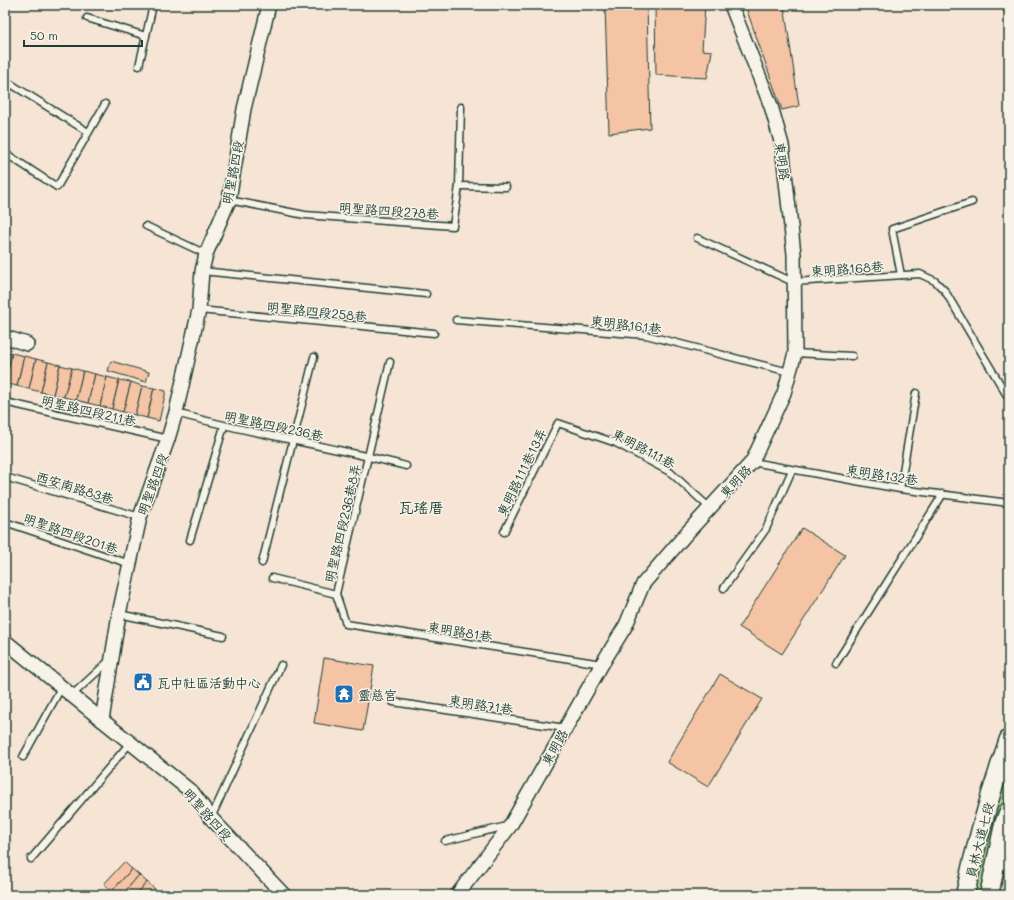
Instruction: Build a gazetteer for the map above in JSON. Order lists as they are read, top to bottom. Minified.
{"streets":{"main road":["員林大道七段"],"street":["東明路","明聖路四段"],"lane":["明聖路四段278巷","東明路168巷","明聖路四段258巷","東明路161巷","明聖路四段211巷","明聖路四段236巷","東明路111巷","東明路111巷13弄","東明路132巷","西安南路83巷","明聖路四段236巷8弄","明聖路四段201巷","東明路81巷","東明路71巷"]},"crossings":[["東明路","東明路168巷"],["東明路","東明路161巷"],["東明路","東明路111巷"],["東明路","東明路132巷"],["東明路","東明路81巷"],["東明路","東明路71巷"],["明聖路四段","明聖路四段278巷"],["明聖路四段","明聖路四段258巷"],["明聖路四段","明聖路四段211巷"],["明聖路四段","明聖路四段236巷"],["明聖路四段","西安南路83巷"],["明聖路四段","明聖路四段201巷"],["明聖路四段236巷","明聖路四段236巷8弄"],["東明路111巷","東明路111巷13弄"],["明聖路四段236巷8弄","東明路81巷"]],"districts":["瓦瑤厝"],"places":{"public building":["瓦中社區活動中心"],"temple":["靈慈宮"]},"scale_bar":"50 m"}
